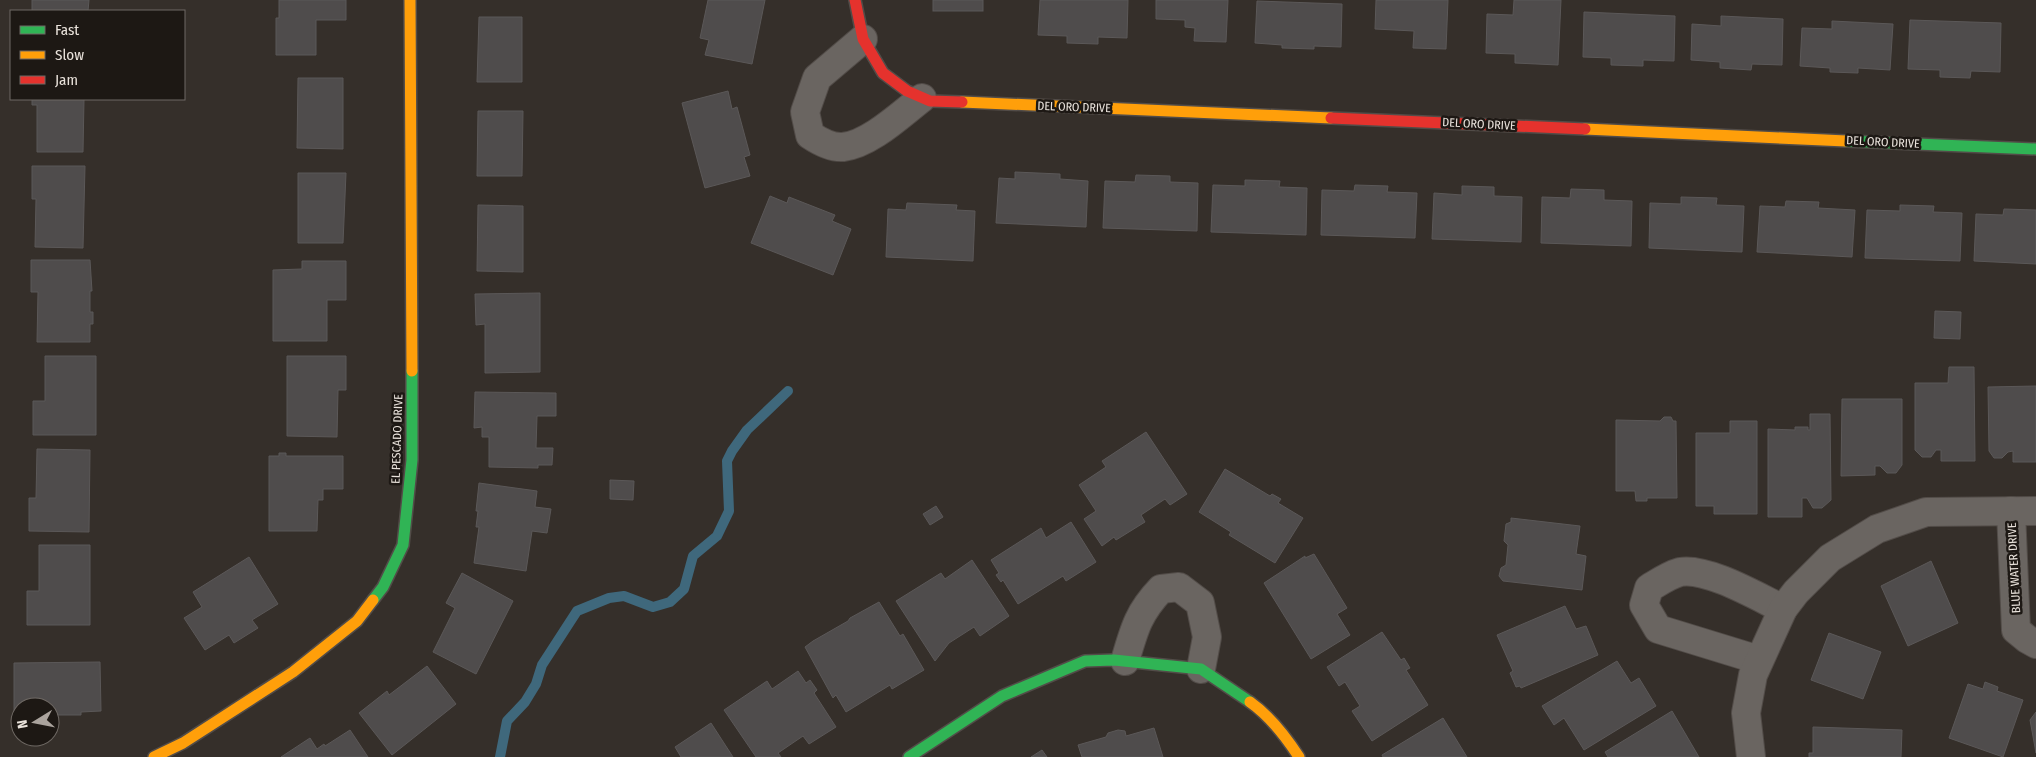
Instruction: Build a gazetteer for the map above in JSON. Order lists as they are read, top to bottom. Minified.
{"streets":{"street":["DEL ORO DRIVE","EL PESCADO DRIVE","BLUE WATER DRIVE"]},"legend":["Fast","Slow","Jam"],"north":"left"}
